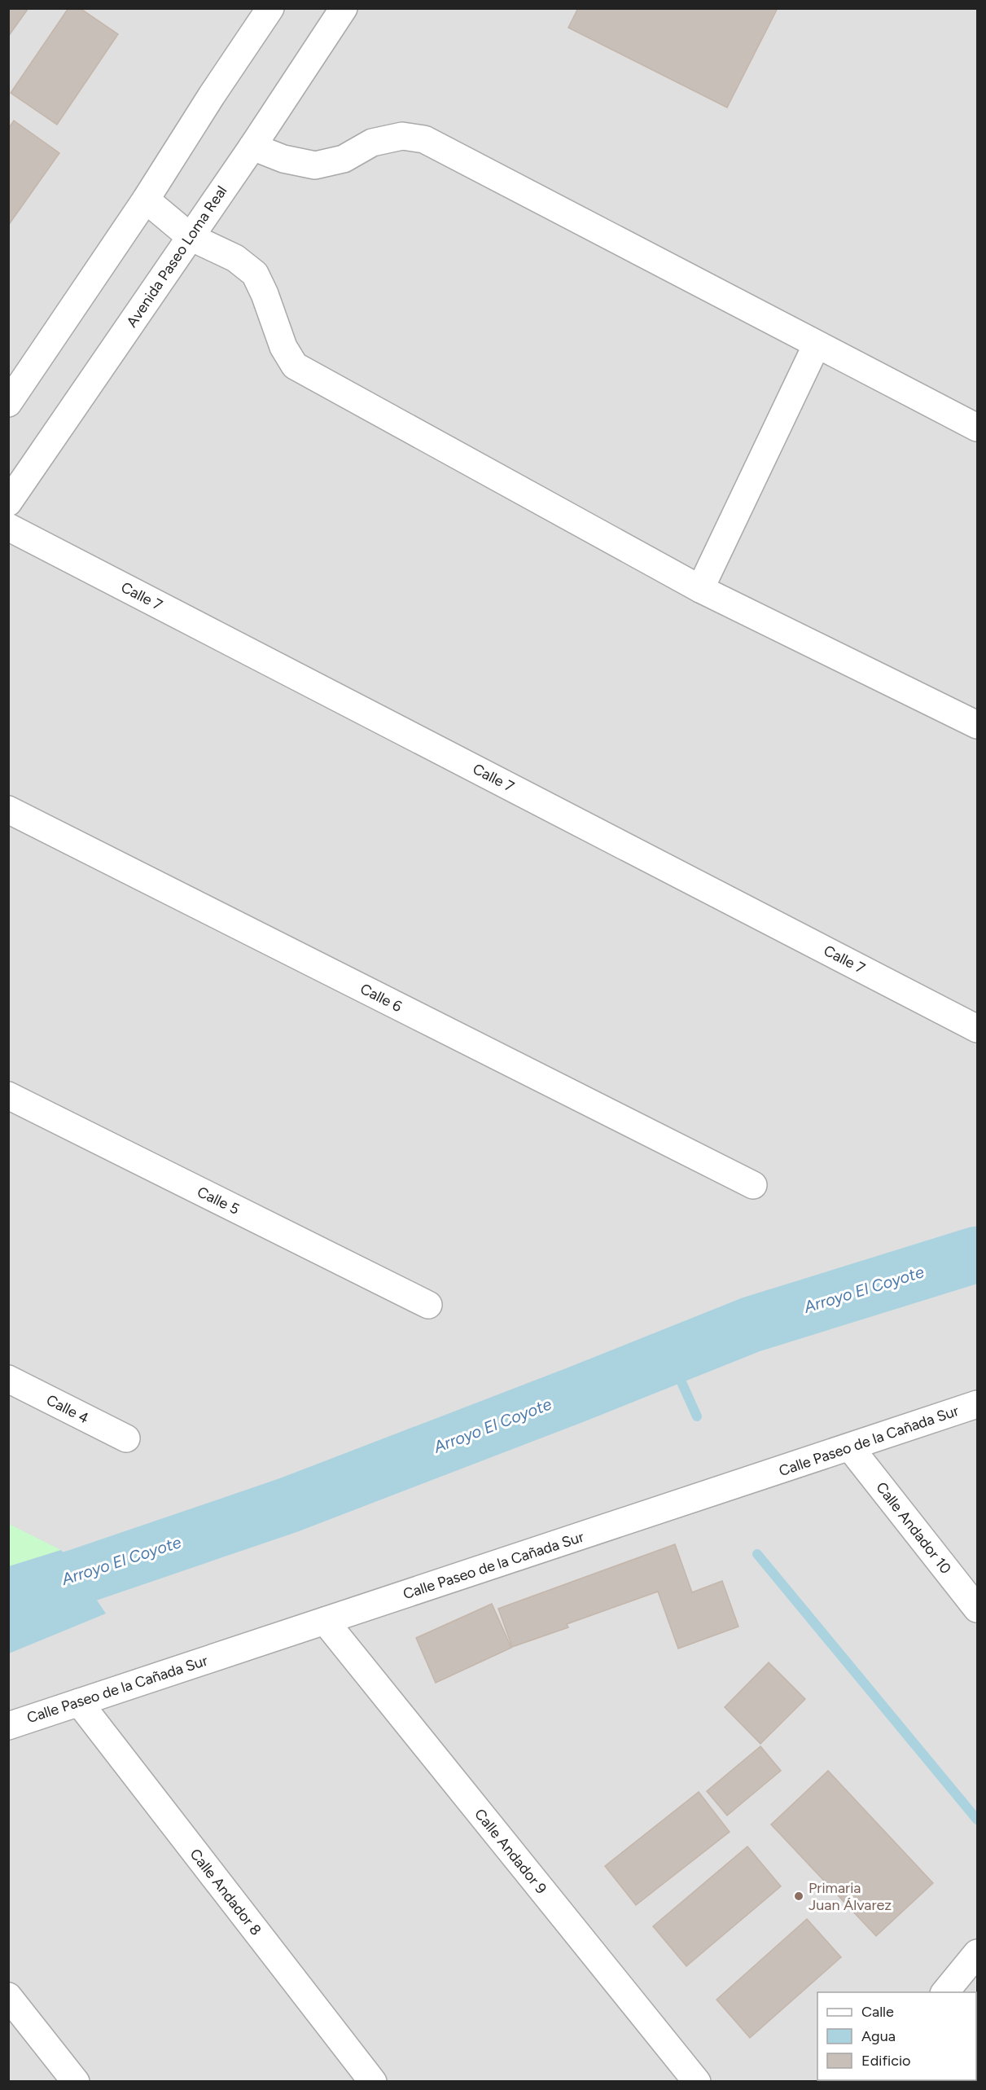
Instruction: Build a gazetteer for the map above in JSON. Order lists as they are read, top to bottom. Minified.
{"streets":{"street":["Avenida Paseo Loma Real","Calle 7","Calle 6","Calle 5","Calle 4","Calle Paseo de la Cañada Sur","Calle Andador 10","Calle Andador 9","Calle Andador 8"]},"crossings":[["Calle Paseo de la Cañada Sur","Calle Andador 10"],["Calle Paseo de la Cañada Sur","Calle Andador 9"],["Calle Paseo de la Cañada Sur","Calle Andador 8"]],"water":["Arroyo El Coyote"],"places":["Primaria Juan Álvarez"],"legend":["Calle","Agua","Edificio"]}
